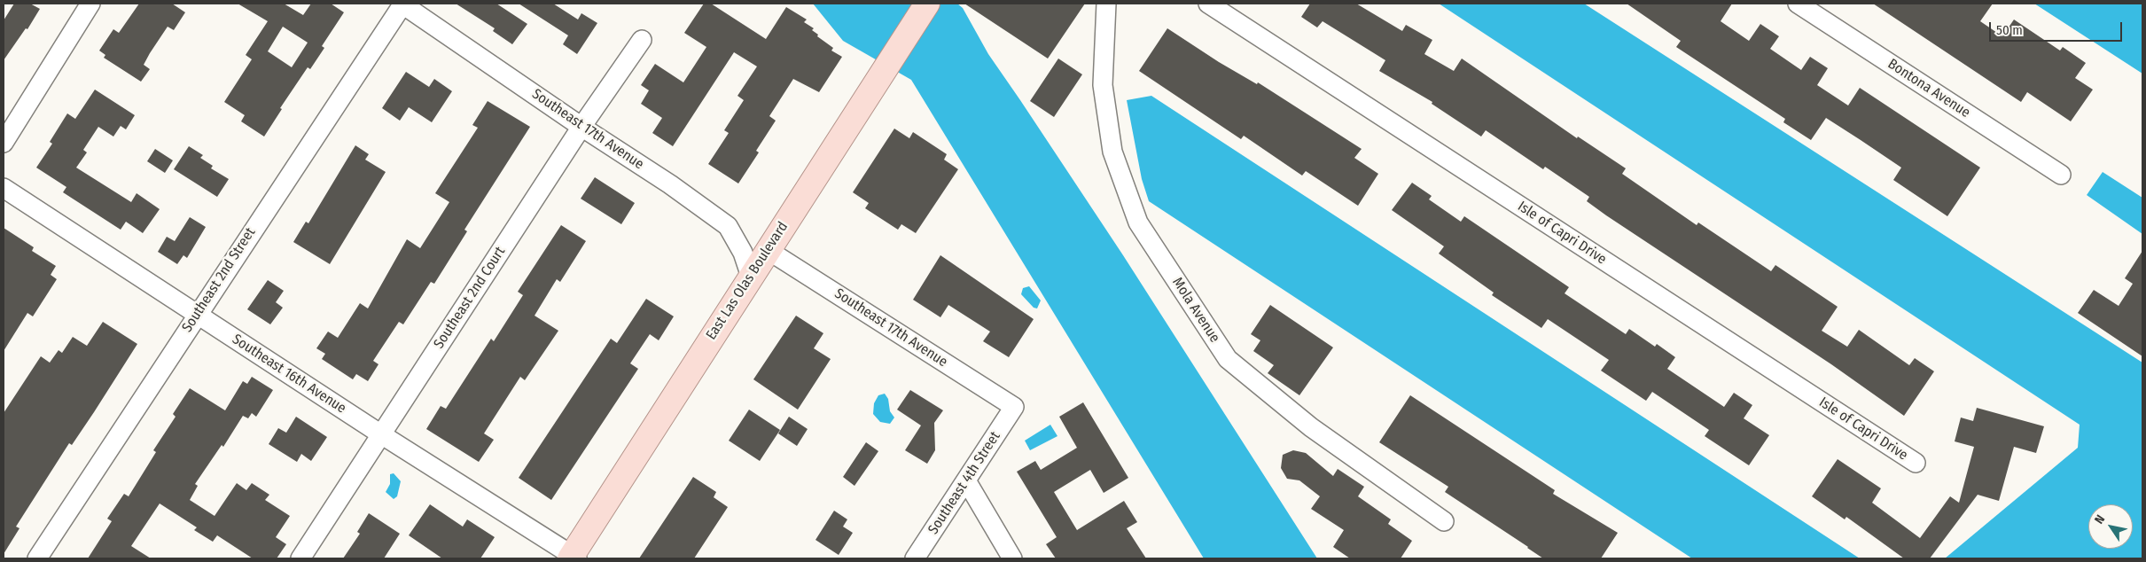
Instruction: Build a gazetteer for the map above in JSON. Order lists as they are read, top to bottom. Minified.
{"streets":{"main road":["East Las Olas Boulevard"],"street":["Bontona Avenue","Southeast 17th Avenue","Isle of Capri Drive","Southeast 2nd Street","Southeast 2nd Court","Mola Avenue","Southeast 16th Avenue","Southeast 4th Street"]},"crossings":[["Southeast 17th Avenue","Southeast 2nd Street"],["Southeast 17th Avenue","East Las Olas Boulevard"],["Southeast 17th Avenue","Southeast 2nd Court"],["Southeast 17th Avenue","Southeast 4th Street"],["Southeast 2nd Street","Southeast 16th Avenue"],["East Las Olas Boulevard","Southeast 16th Avenue"],["Southeast 2nd Court","Southeast 16th Avenue"]],"scale_bar":"50 m","north":"top left"}
